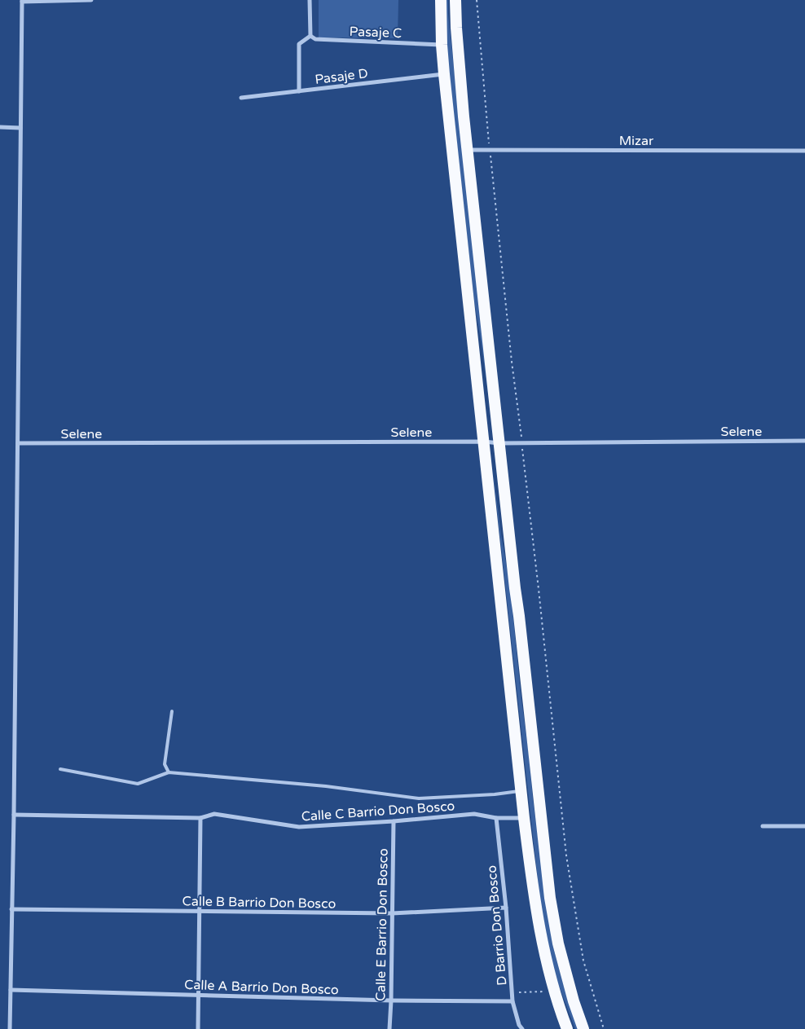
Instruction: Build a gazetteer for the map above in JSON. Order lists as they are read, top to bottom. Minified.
{"streets":{"street":["Pasaje C","Pasaje D","Mizar","Selene","Calle C Barrio Don Bosco","Calle B Barrio Don Bosco","Calle E Barrio Don Bosco","D Barrio Don Bosco","Calle A Barrio Don Bosco"]},"crossings":[["Calle C Barrio Don Bosco","Calle E Barrio Don Bosco"],["Calle C Barrio Don Bosco","D Barrio Don Bosco"],["Calle B Barrio Don Bosco","Calle E Barrio Don Bosco"],["Calle B Barrio Don Bosco","D Barrio Don Bosco"],["Calle E Barrio Don Bosco","Calle A Barrio Don Bosco"],["D Barrio Don Bosco","Calle A Barrio Don Bosco"]]}
